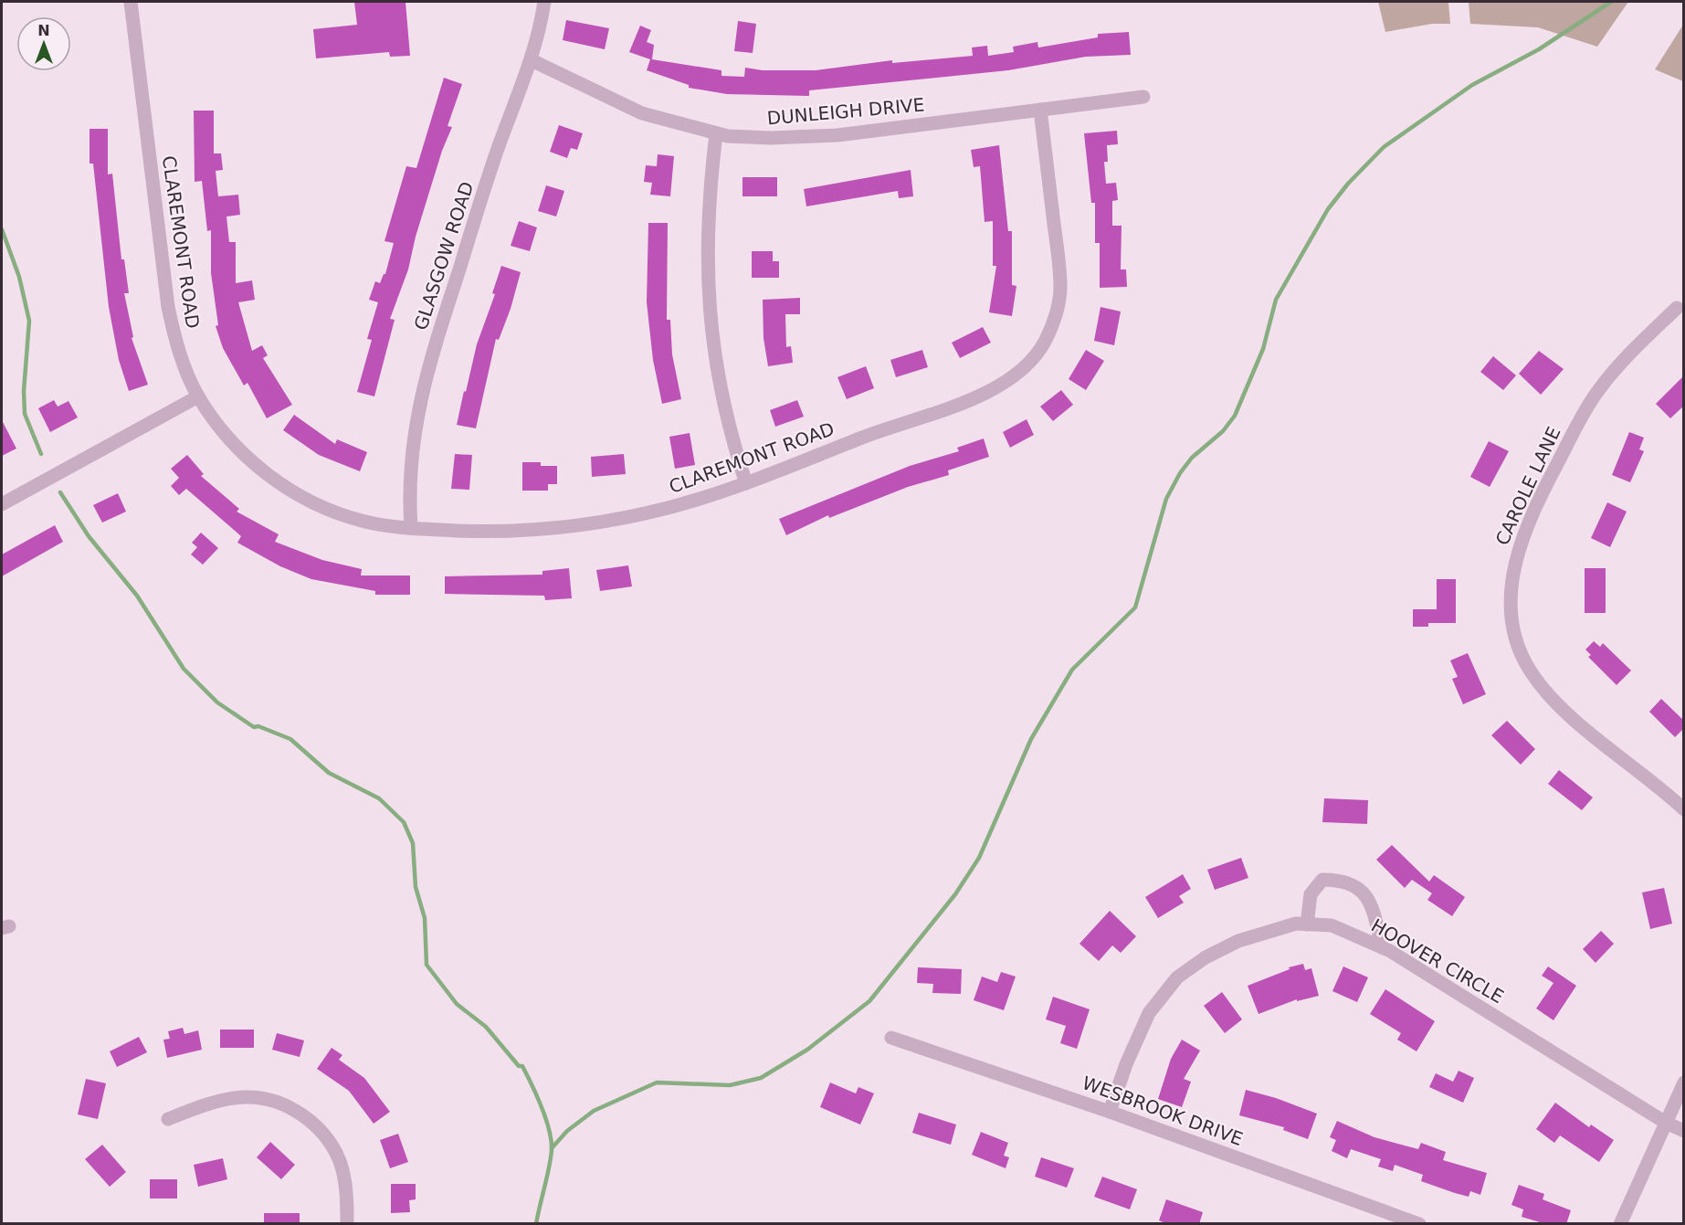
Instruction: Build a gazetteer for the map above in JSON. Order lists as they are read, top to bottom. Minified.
{"streets":{"street":["DUNLEIGH DRIVE","CLAREMONT ROAD","GLASGOW ROAD","CAROLE LANE","HOOVER CIRCLE","WESBROOK DRIVE"]},"crossings":[["DUNLEIGH DRIVE","CLAREMONT ROAD"],["DUNLEIGH DRIVE","GLASGOW ROAD"],["CLAREMONT ROAD","GLASGOW ROAD"],["HOOVER CIRCLE","WESBROOK DRIVE"]],"north":"top"}
